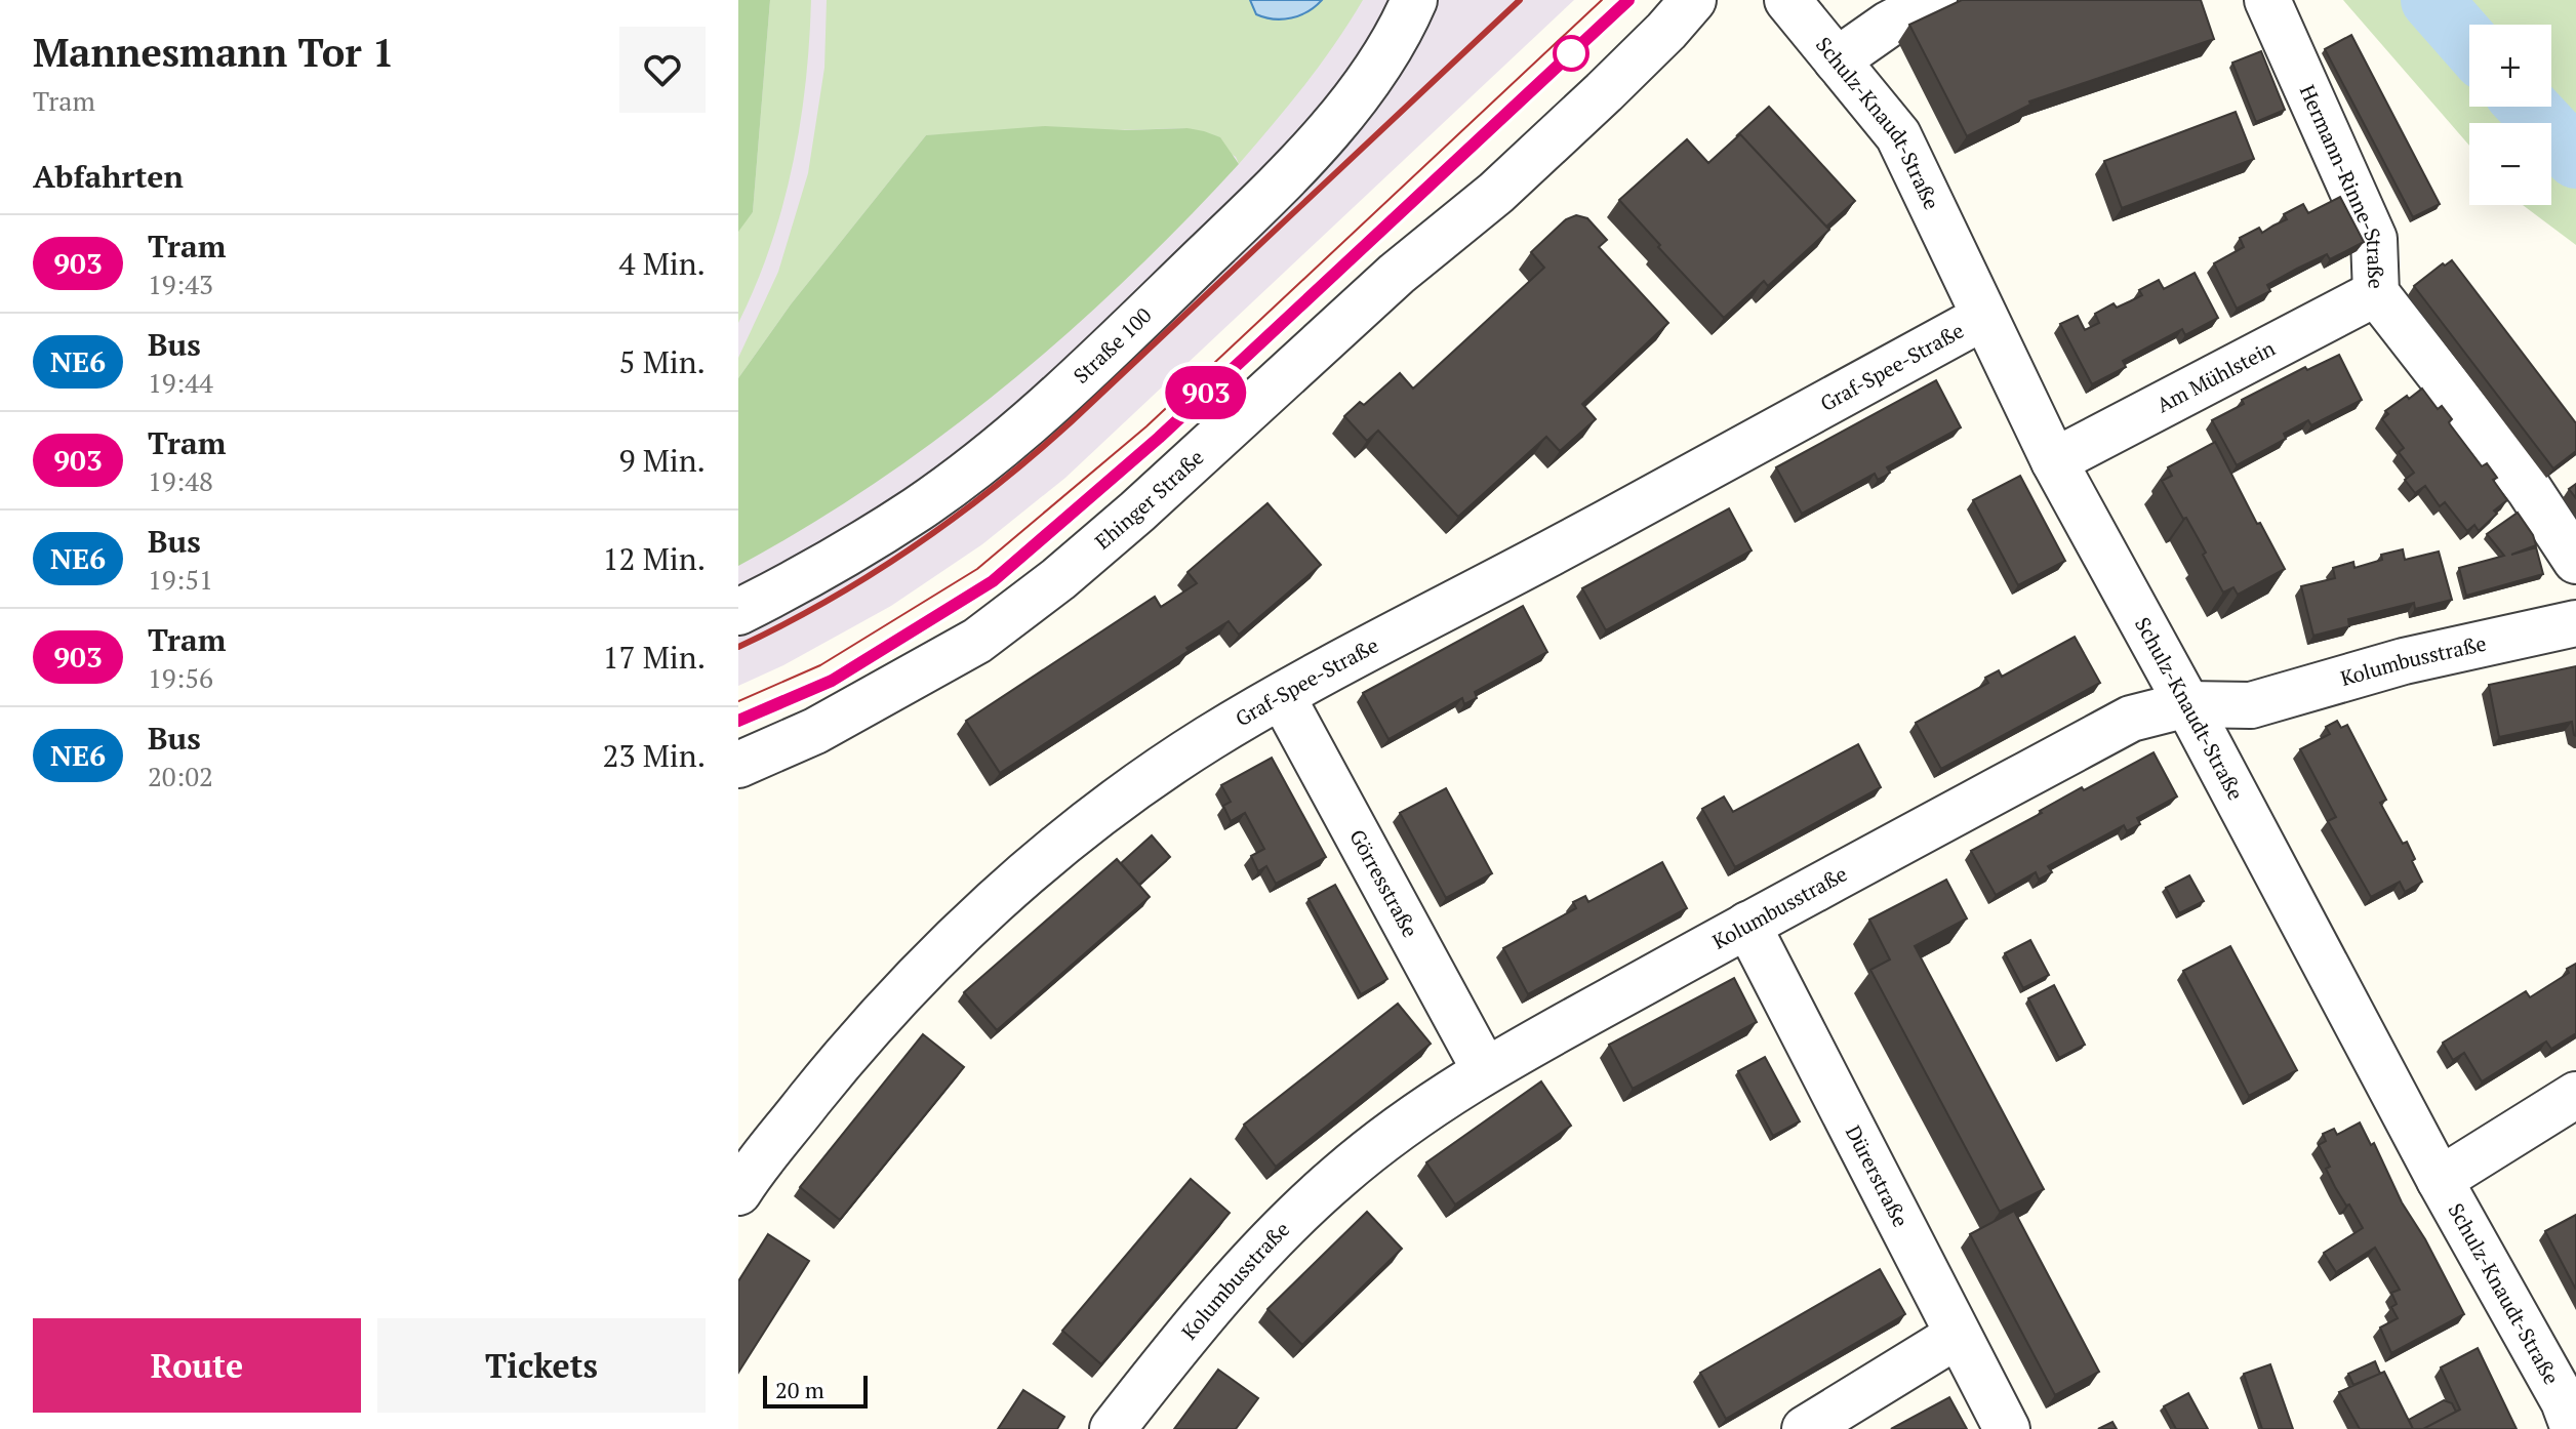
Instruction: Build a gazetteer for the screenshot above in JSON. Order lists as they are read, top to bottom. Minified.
{"streets":{"street":["Schulz-Knaudt-Straße","Hermann-Rinne-Straße","Straße 100","Graf-Spee-Straße","Am Mühlstein","Ehinger Straße","Kolumbusstraße","Görresstraße","Dürerstraße"]},"crossings":[["Schulz-Knaudt-Straße","Graf-Spee-Straße"],["Schulz-Knaudt-Straße","Am Mühlstein"],["Schulz-Knaudt-Straße","Kolumbusstraße"],["Hermann-Rinne-Straße","Am Mühlstein"],["Graf-Spee-Straße","Görresstraße"],["Kolumbusstraße","Görresstraße"],["Kolumbusstraße","Dürerstraße"]],"lines":["tram line 903"],"scale_bar":"20 m","page":{"heading":[["Mannesmann Tor 1","Tram"],"Abfahrten"],"on_map":"903","map_buttons":["+","−"],"list":[{"mark":"903","name":"Tram","note":"19:43","value":"4 Min."},{"mark":"NE6","name":"Bus","note":"19:44","value":"5 Min."},{"mark":"903","name":"Tram","note":"19:48","value":"9 Min."},{"mark":"NE6","name":"Bus","note":"19:51","value":"12 Min."},{"mark":"903","name":"Tram","note":"19:56","value":"17 Min."},{"mark":"NE6","name":"Bus","note":"20:02","value":"23 Min."}],"buttons":["Route","Tickets"],"scale":"20 m"}}
